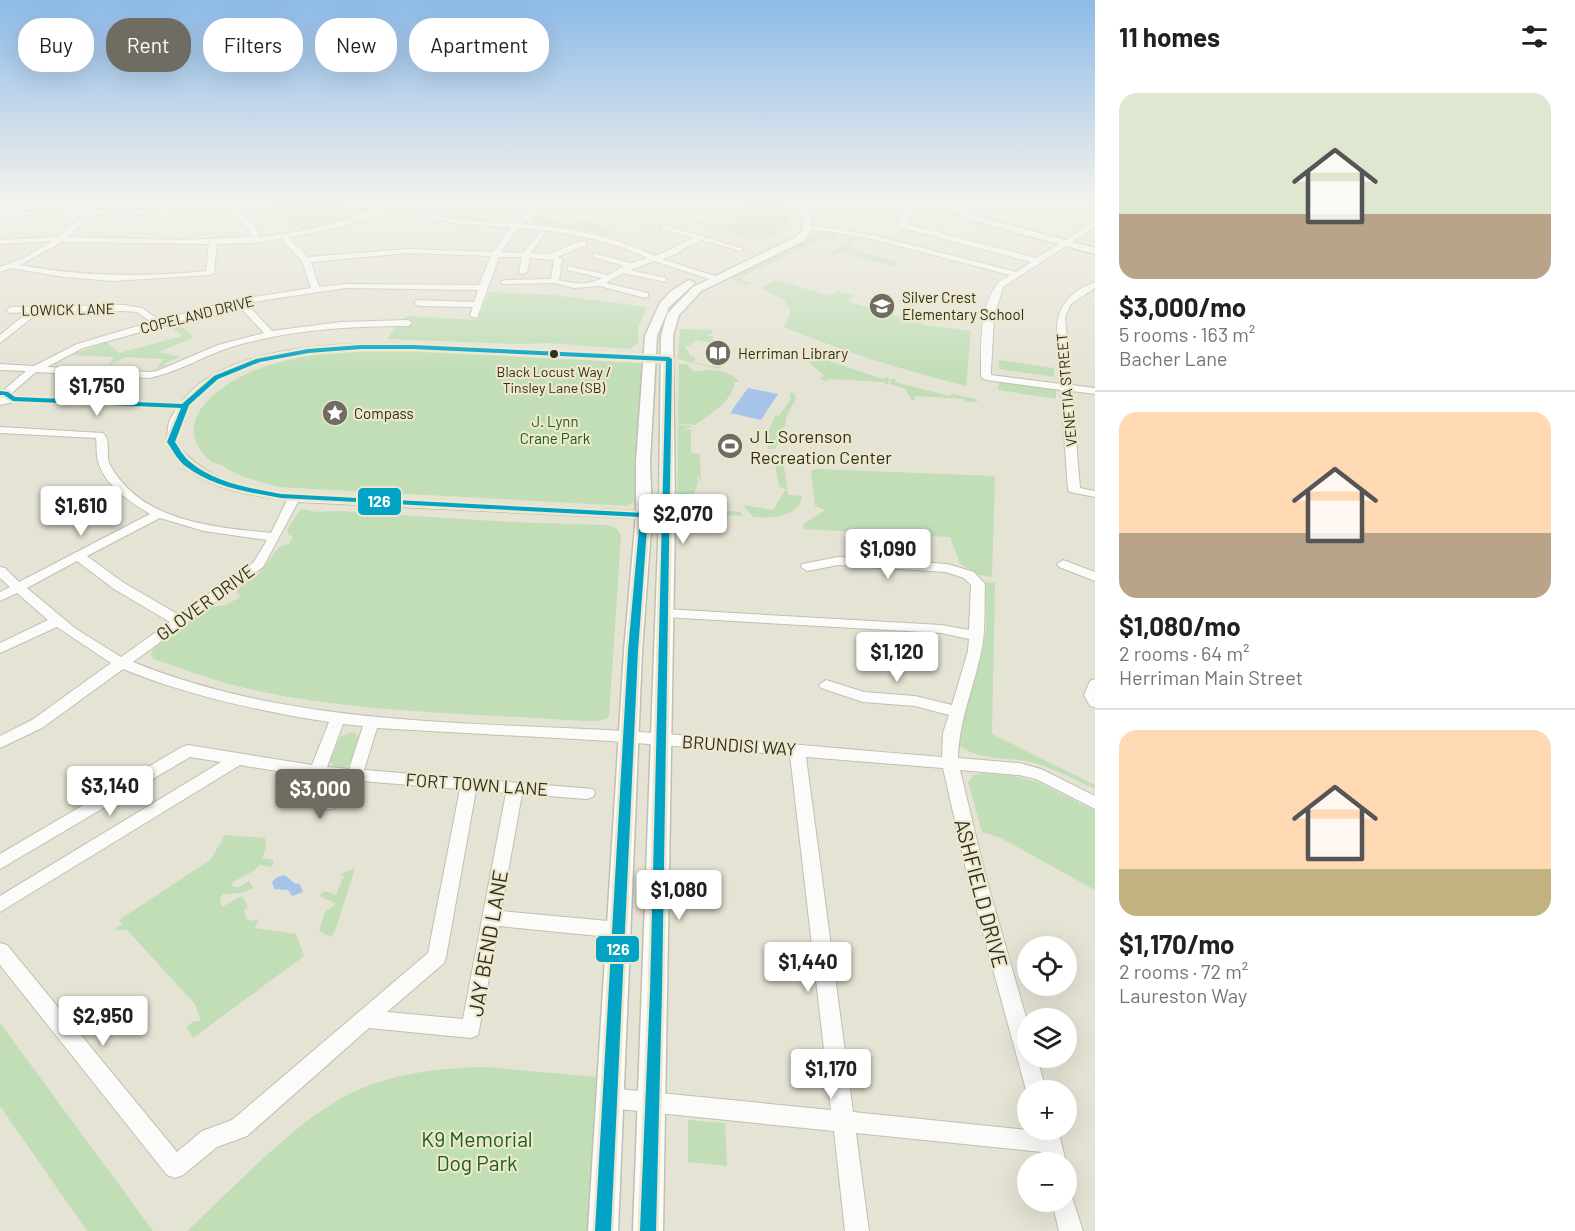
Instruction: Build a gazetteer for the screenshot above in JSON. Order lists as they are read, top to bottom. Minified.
{"streets":{"street":["LOWICK LANE","COPELAND DRIVE","VENETIA STREET","GLOVER DRIVE","BRUNDISI WAY","FORT TOWN LANE","ASHFIELD DRIVE","JAY BEND LANE"]},"crossings":[["LOWICK LANE","COPELAND DRIVE"],["GLOVER DRIVE","BRUNDISI WAY"],["BRUNDISI WAY","ASHFIELD DRIVE"],["FORT TOWN LANE","JAY BEND LANE"]],"parks":["J. Lynn Crane Park","K9 Memorial Dog Park"],"places":{"school or university":["Silver Crest Elementary School"],"library":["Herriman Library"],"other":["Black Locust Way / Tinsley Lane (SB)"],"place":["Compass"],"sports":["J L Sorenson Recreation Center"]},"lines":["transit line 126"],"page":{"heading":"11 homes","chip":["Buy","Rent","Filters","New","Apartment"],"list":[{"name":"$3,000/mo","note":"5 rooms · 163 m² · Bacher Lane"},{"name":"$1,080/mo","note":"2 rooms · 64 m² · Herriman Main Street"},{"name":"$1,170/mo","note":"2 rooms · 72 m² · Laureston Way"}],"price":["$1,750","$1,610","$2,070","$1,090","$1,120","$3,140","$3,000","$1,080","$1,440","$2,950","$1,170"],"map_buttons":["+","−"]}}
